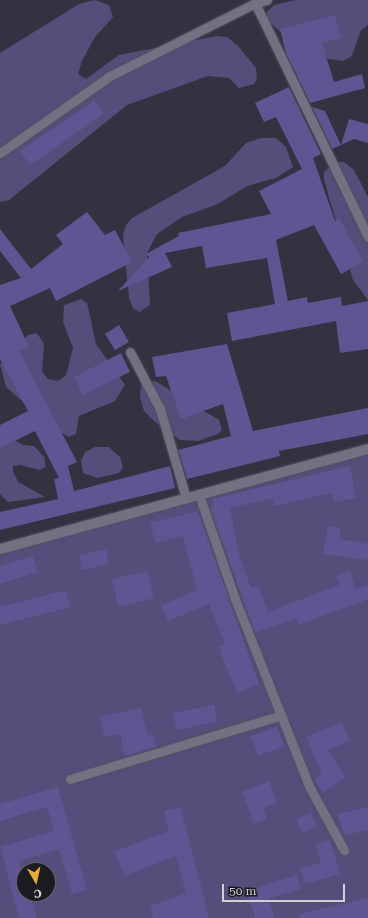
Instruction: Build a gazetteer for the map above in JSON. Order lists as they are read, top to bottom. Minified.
{"scale_bar":"50 m","north":"bottom"}
